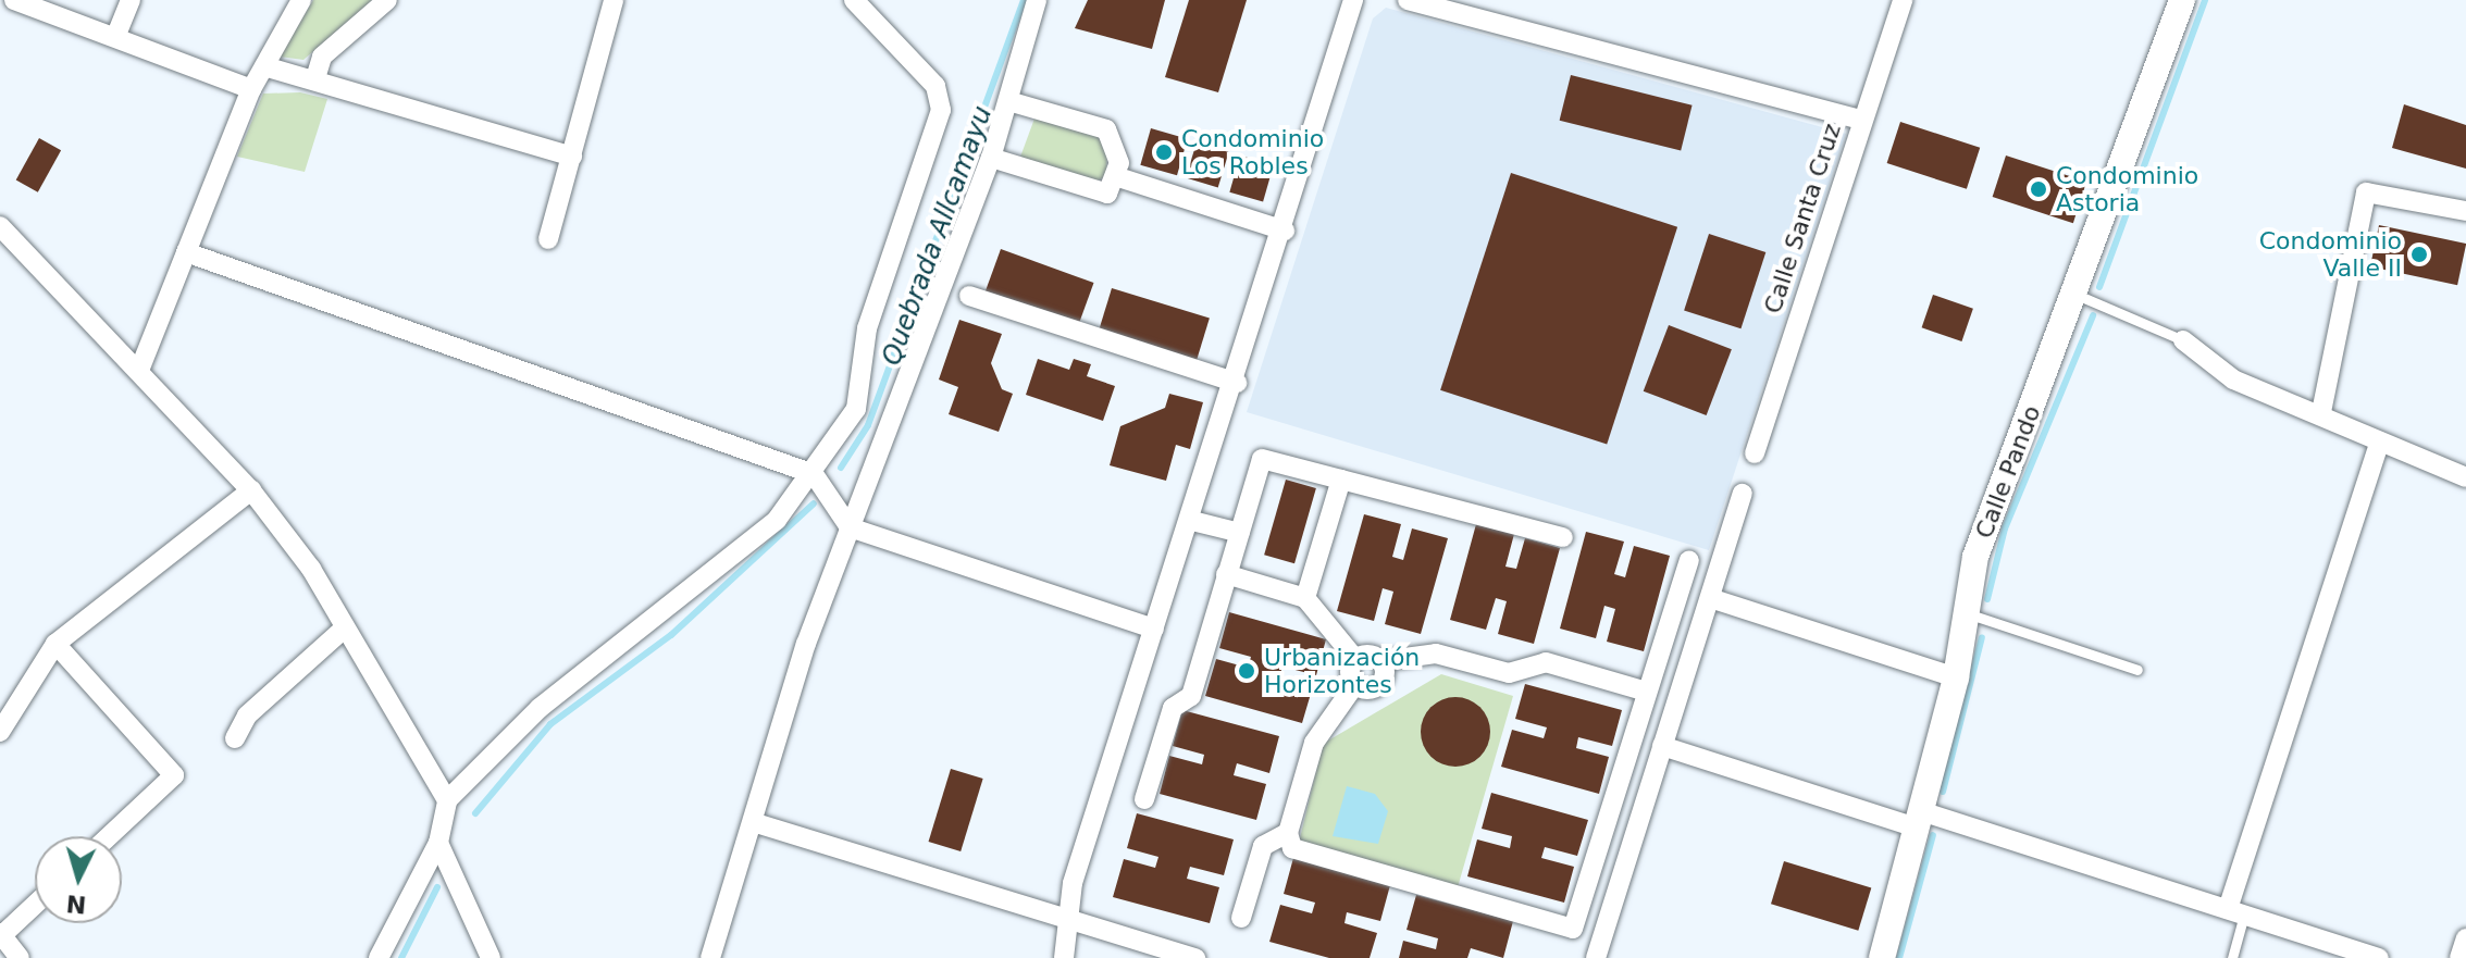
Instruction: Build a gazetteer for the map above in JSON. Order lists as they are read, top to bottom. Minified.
{"streets":{"street":["Calle Santa Cruz","Calle Pando"]},"water":["Quebrada Allcamayu"],"places":["Condominio Los Robles","Condominio Astoria","Condominio Valle II","Urbanización Horizontes"],"north":"bottom"}
